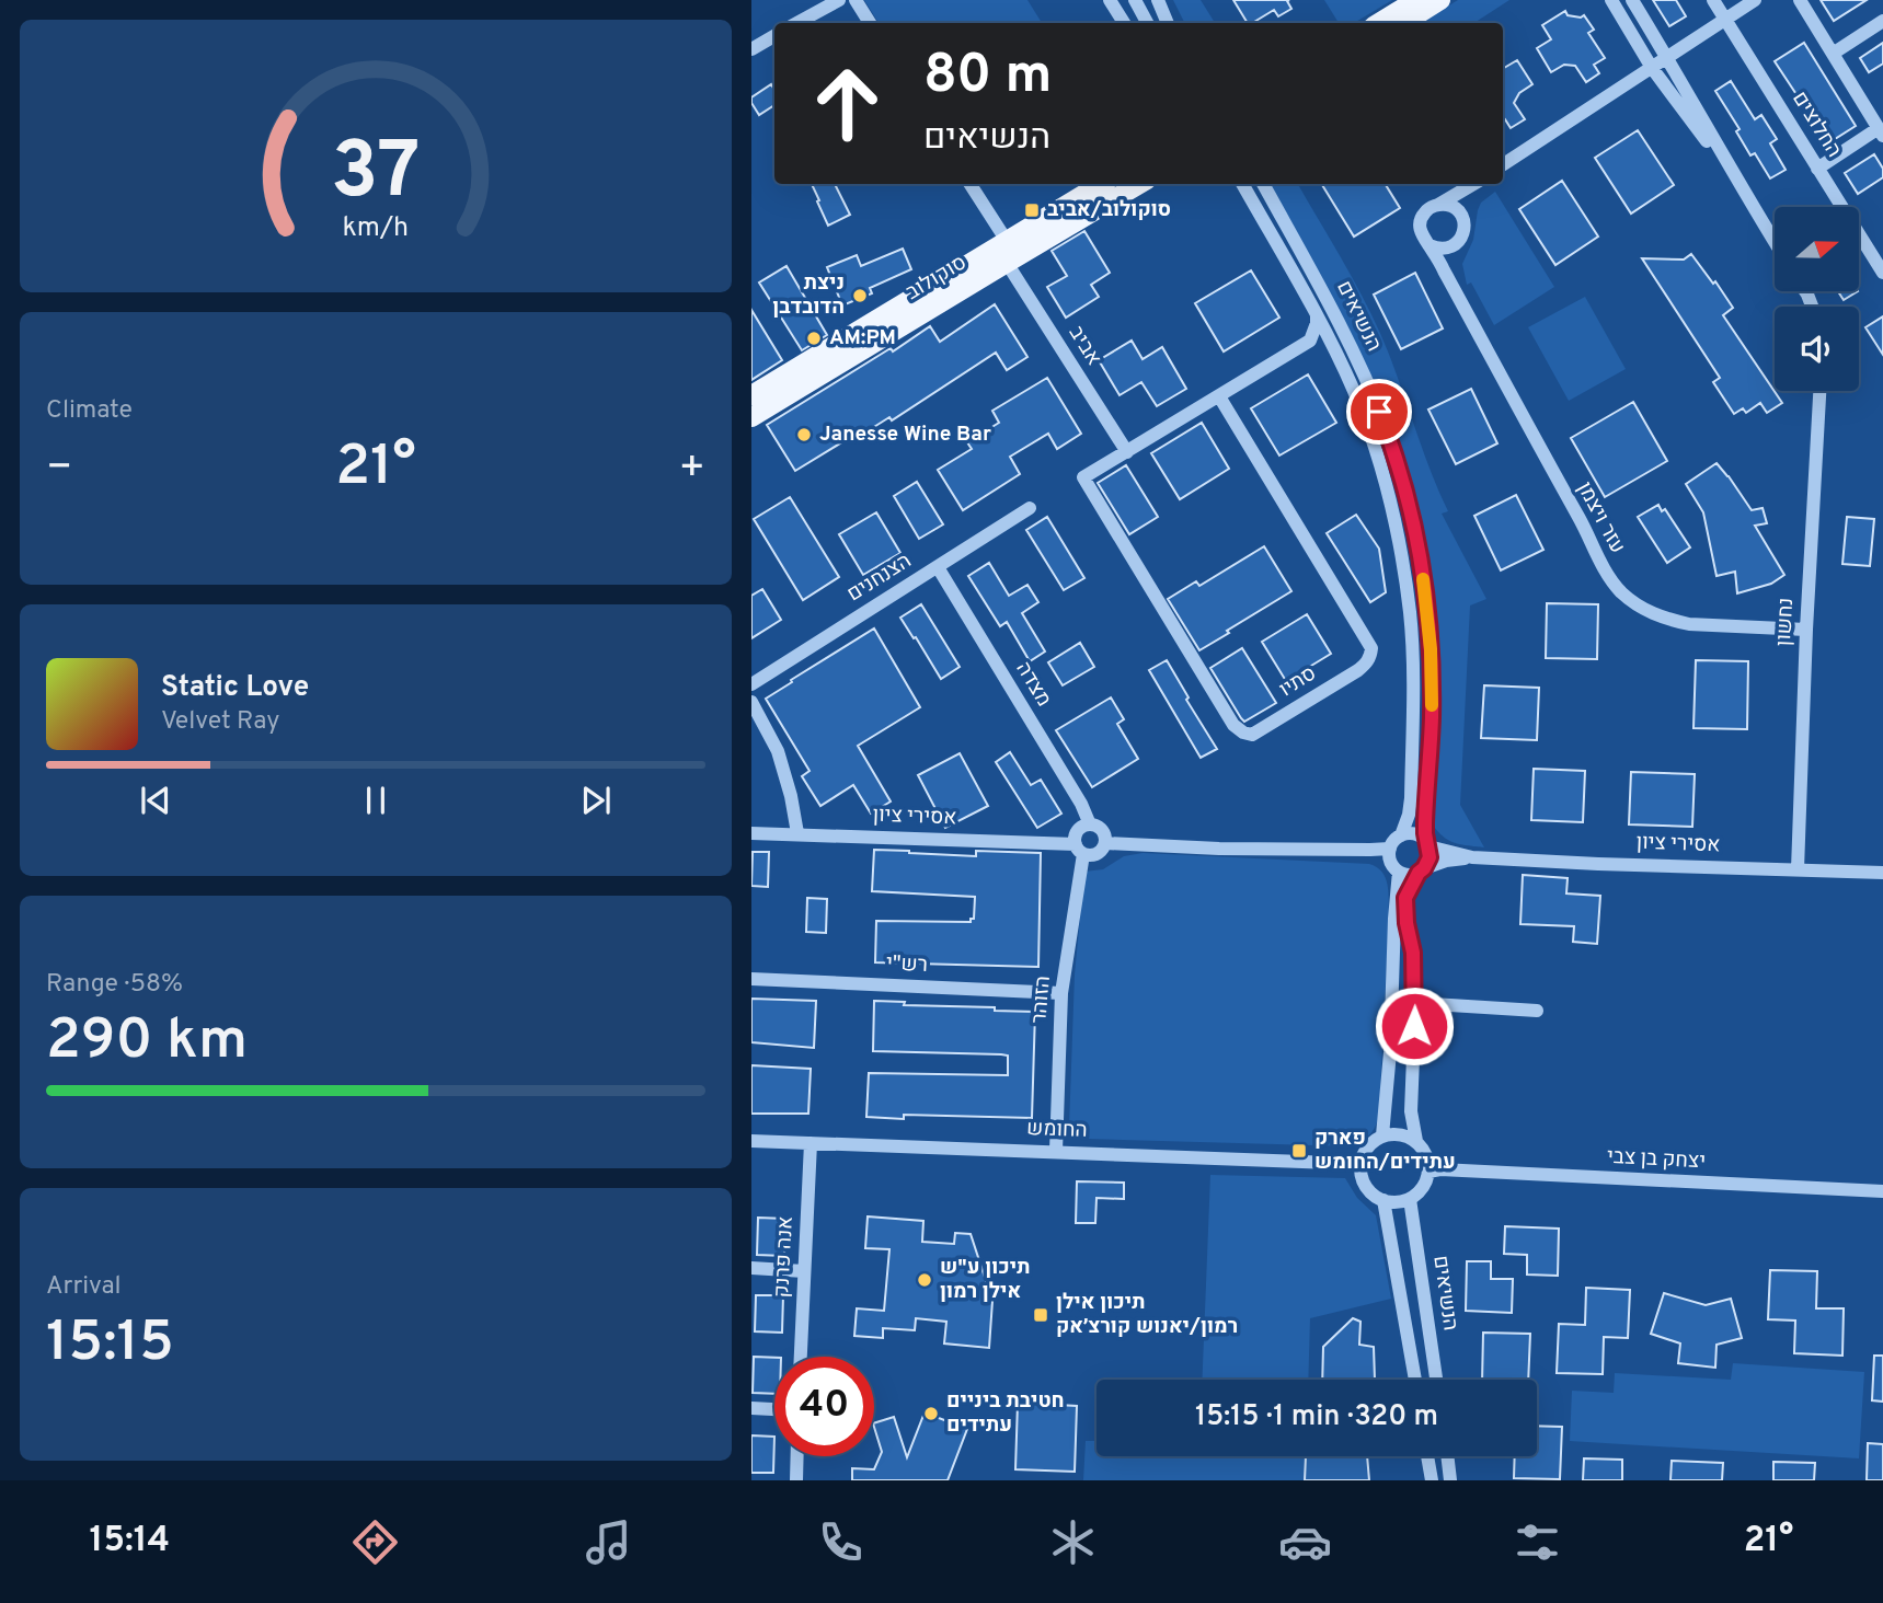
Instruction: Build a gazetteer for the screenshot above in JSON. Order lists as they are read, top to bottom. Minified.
{"streets":{"main road":["סוקולוב"],"street":["החלוצים","הנשיאים","אביב","עזר ויצמן","הצנחנים","נחשון","סתיו","מצדה","אסירי ציון","רש\"י","הזוהר","החומש","יצחק בן צבי","אנה פרנק"]},"crossings":[["סוקולוב","אביב"],["הנשיאים","אסירי ציון"],["הנשיאים","החומש"],["הנשיאים","יצחק בן צבי"],["אביב","סתיו"],["עזר ויצמן","נחשון"],["הצנחנים","מצדה"],["נחשון","אסירי ציון"],["מצדה","אסירי ציון"],["מצדה","הזוהר"],["אסירי ציון","הזוהר"],["רש\"י","הזוהר"],["הזוהר","החומש"],["החומש","יצחק בן צבי"],["החומש","אנה פרנק"]],"places":{"transit":["סוקולוב/אביב","פארק עתידים/החומש","תיכון אילן רמון/יאנוש קורצ׳אק"],"other":["ניצת הדובדבן","AM:PM","Janesse Wine Bar","תיכון ע\"ש אילן רמון","חטיבת ביניים עתידים"]},"north":"right","page":{"turn":["80 m","הנשיאים"],"tile":["Climate",["Range · 58%","290 km"],["Arrival","15:15"]],"heat":["−","21°","+"],"song":["Static Love","Velvet Ray"],"limit":"40","trip":"15:15 · 1 min · 320 m","tabs":["15:14","21°"],"gauge":["37","km/h"]}}
